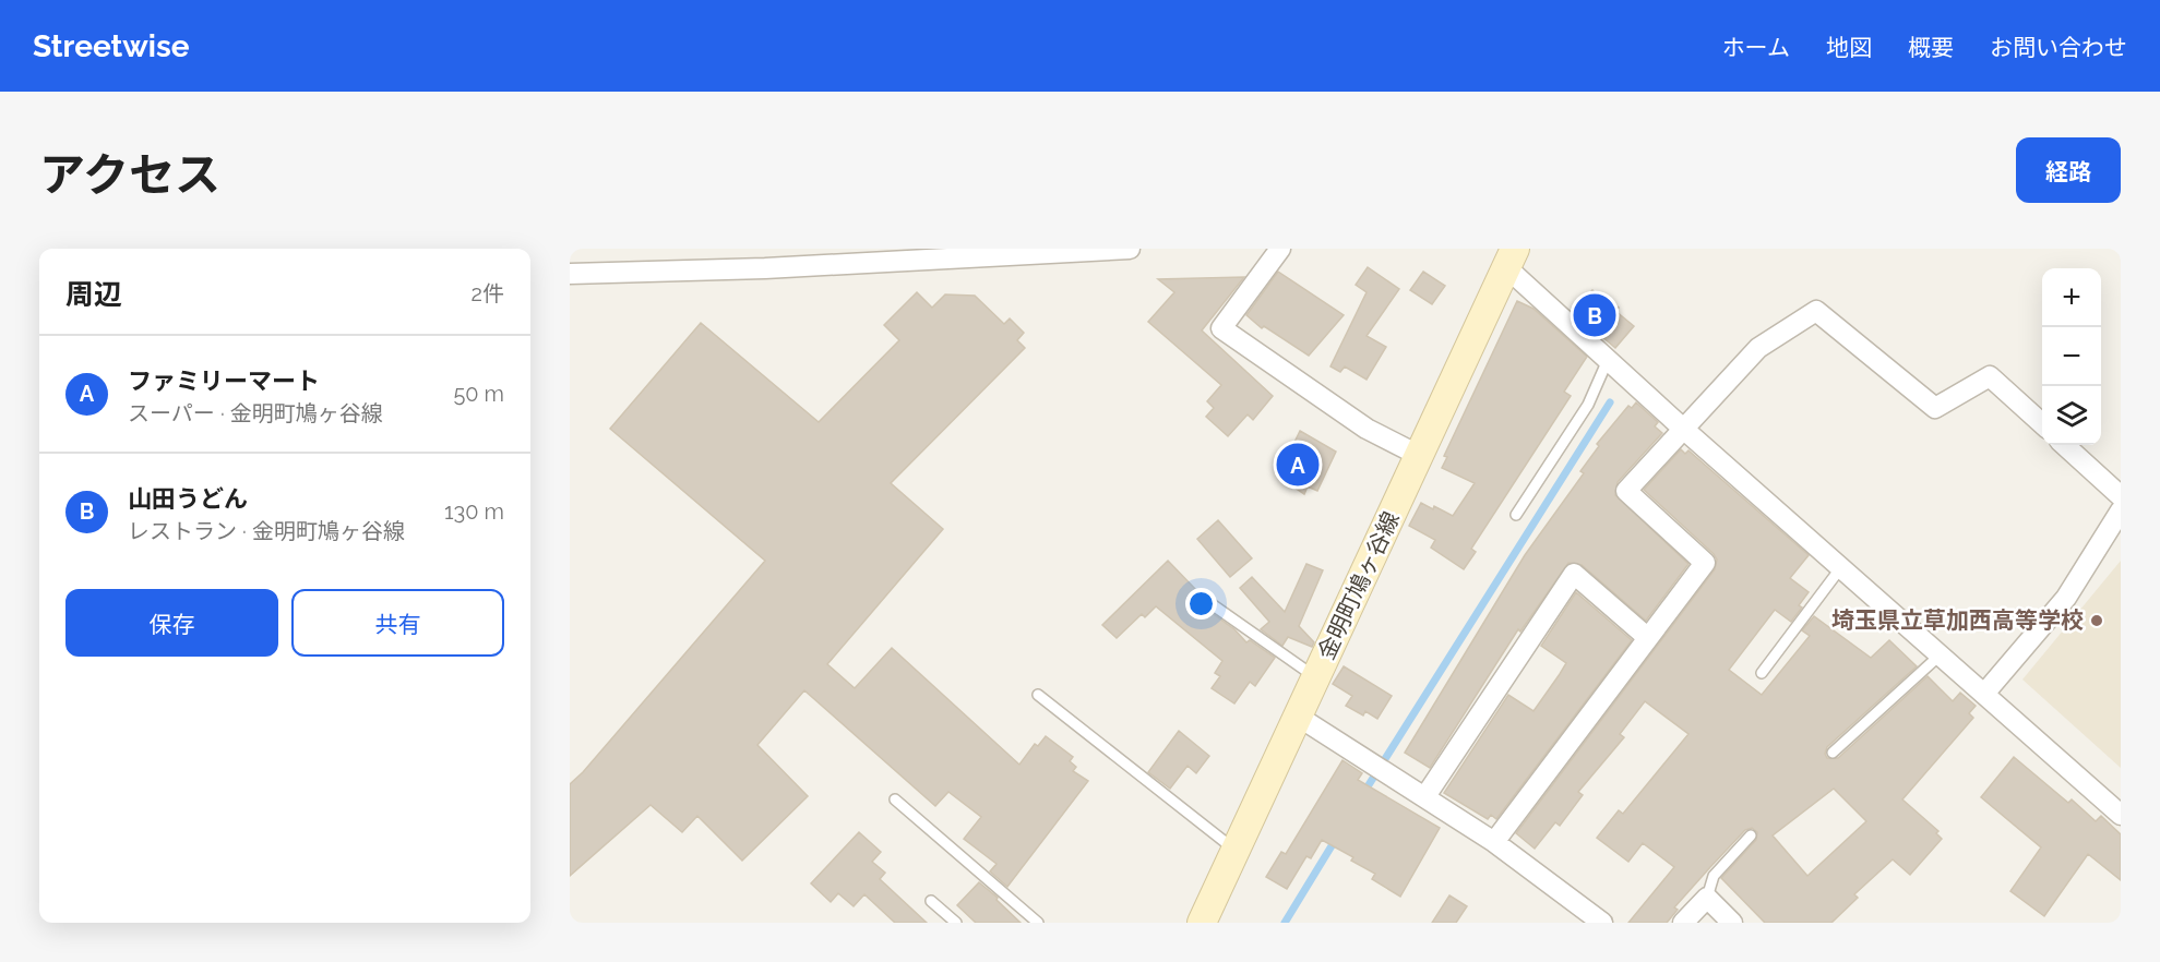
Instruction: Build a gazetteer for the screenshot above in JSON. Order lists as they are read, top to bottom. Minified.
{"streets":{"main road":["金明町鳩ヶ谷線"]},"places":["埼玉県立草加西高等学校"],"page":{"header":"Streetwise","nav":["ホーム","地図","概要","お問い合わせ"],"title":"アクセス","buttons":["経路",["保存","共有"]],"heading":["周辺","2件"],"map_buttons":["+","−"],"pins":["B","A"],"list":[{"mark":"A","name":"ファミリーマート","note":"スーパー · 金明町鳩ヶ谷線","value":"50 m"},{"mark":"B","name":"山田うどん","note":"レストラン · 金明町鳩ヶ谷線","value":"130 m"}]}}
